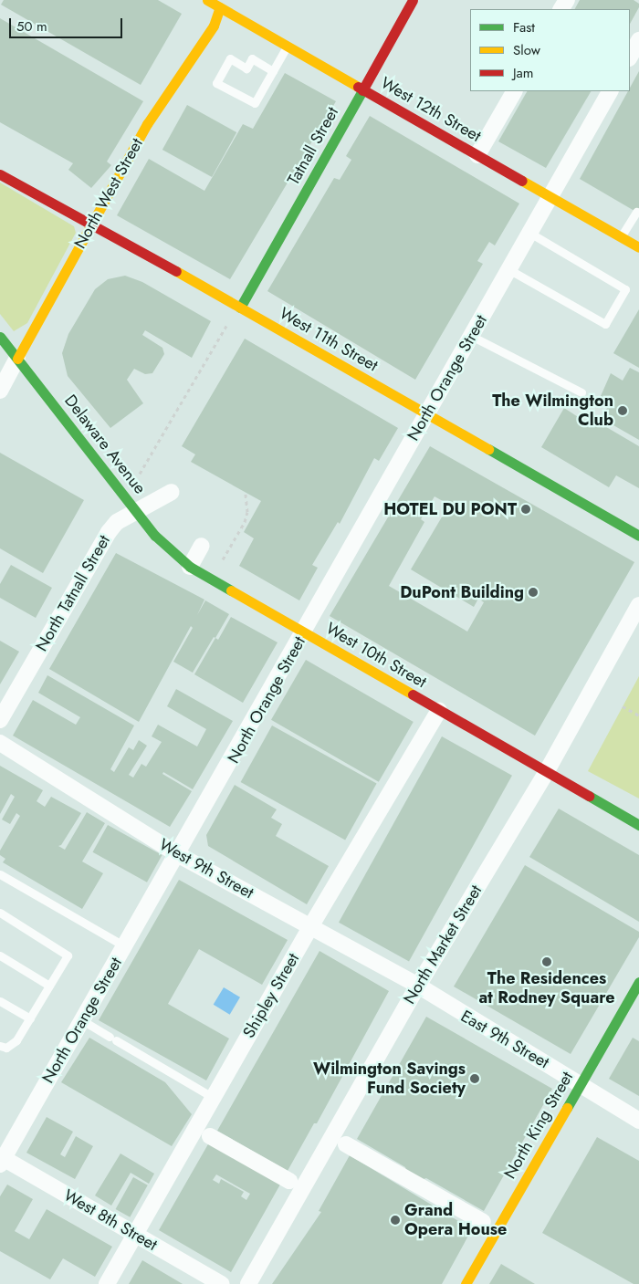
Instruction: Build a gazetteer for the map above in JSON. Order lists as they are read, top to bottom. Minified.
{"streets":{"main road":["West 12th Street","Tatnall Street","North West Street","West 11th Street","Delaware Avenue","West 10th Street","North King Street"],"street":["North Orange Street","North Tatnall Street","West 9th Street","North Market Street","Shipley Street","East 9th Street","West 8th Street"]},"crossings":[["West 12th Street","Tatnall Street"],["West 12th Street","North West Street"],["West 12th Street","North Orange Street"],["Tatnall Street","West 11th Street"],["North West Street","West 11th Street"],["North West Street","Delaware Avenue"],["West 11th Street","North Orange Street"],["North Orange Street","West 10th Street"],["North Orange Street","West 9th Street"],["North Orange Street","West 8th Street"],["Delaware Avenue","North Tatnall Street"],["Delaware Avenue","West 10th Street"],["West 10th Street","North Market Street"],["West 10th Street","Shipley Street"],["West 9th Street","North Market Street"],["West 9th Street","Shipley Street"],["West 9th Street","East 9th Street"],["North Market Street","East 9th Street"],["Shipley Street","West 8th Street"],["East 9th Street","North King Street"]],"places":["The Wilmington Club","HOTEL DU PONT","DuPont Building","The Residences at Rodney Square","Wilmington Savings Fund Society","Grand Opera House"],"legend":["Fast","Slow","Jam"],"scale_bar":"50 m"}
